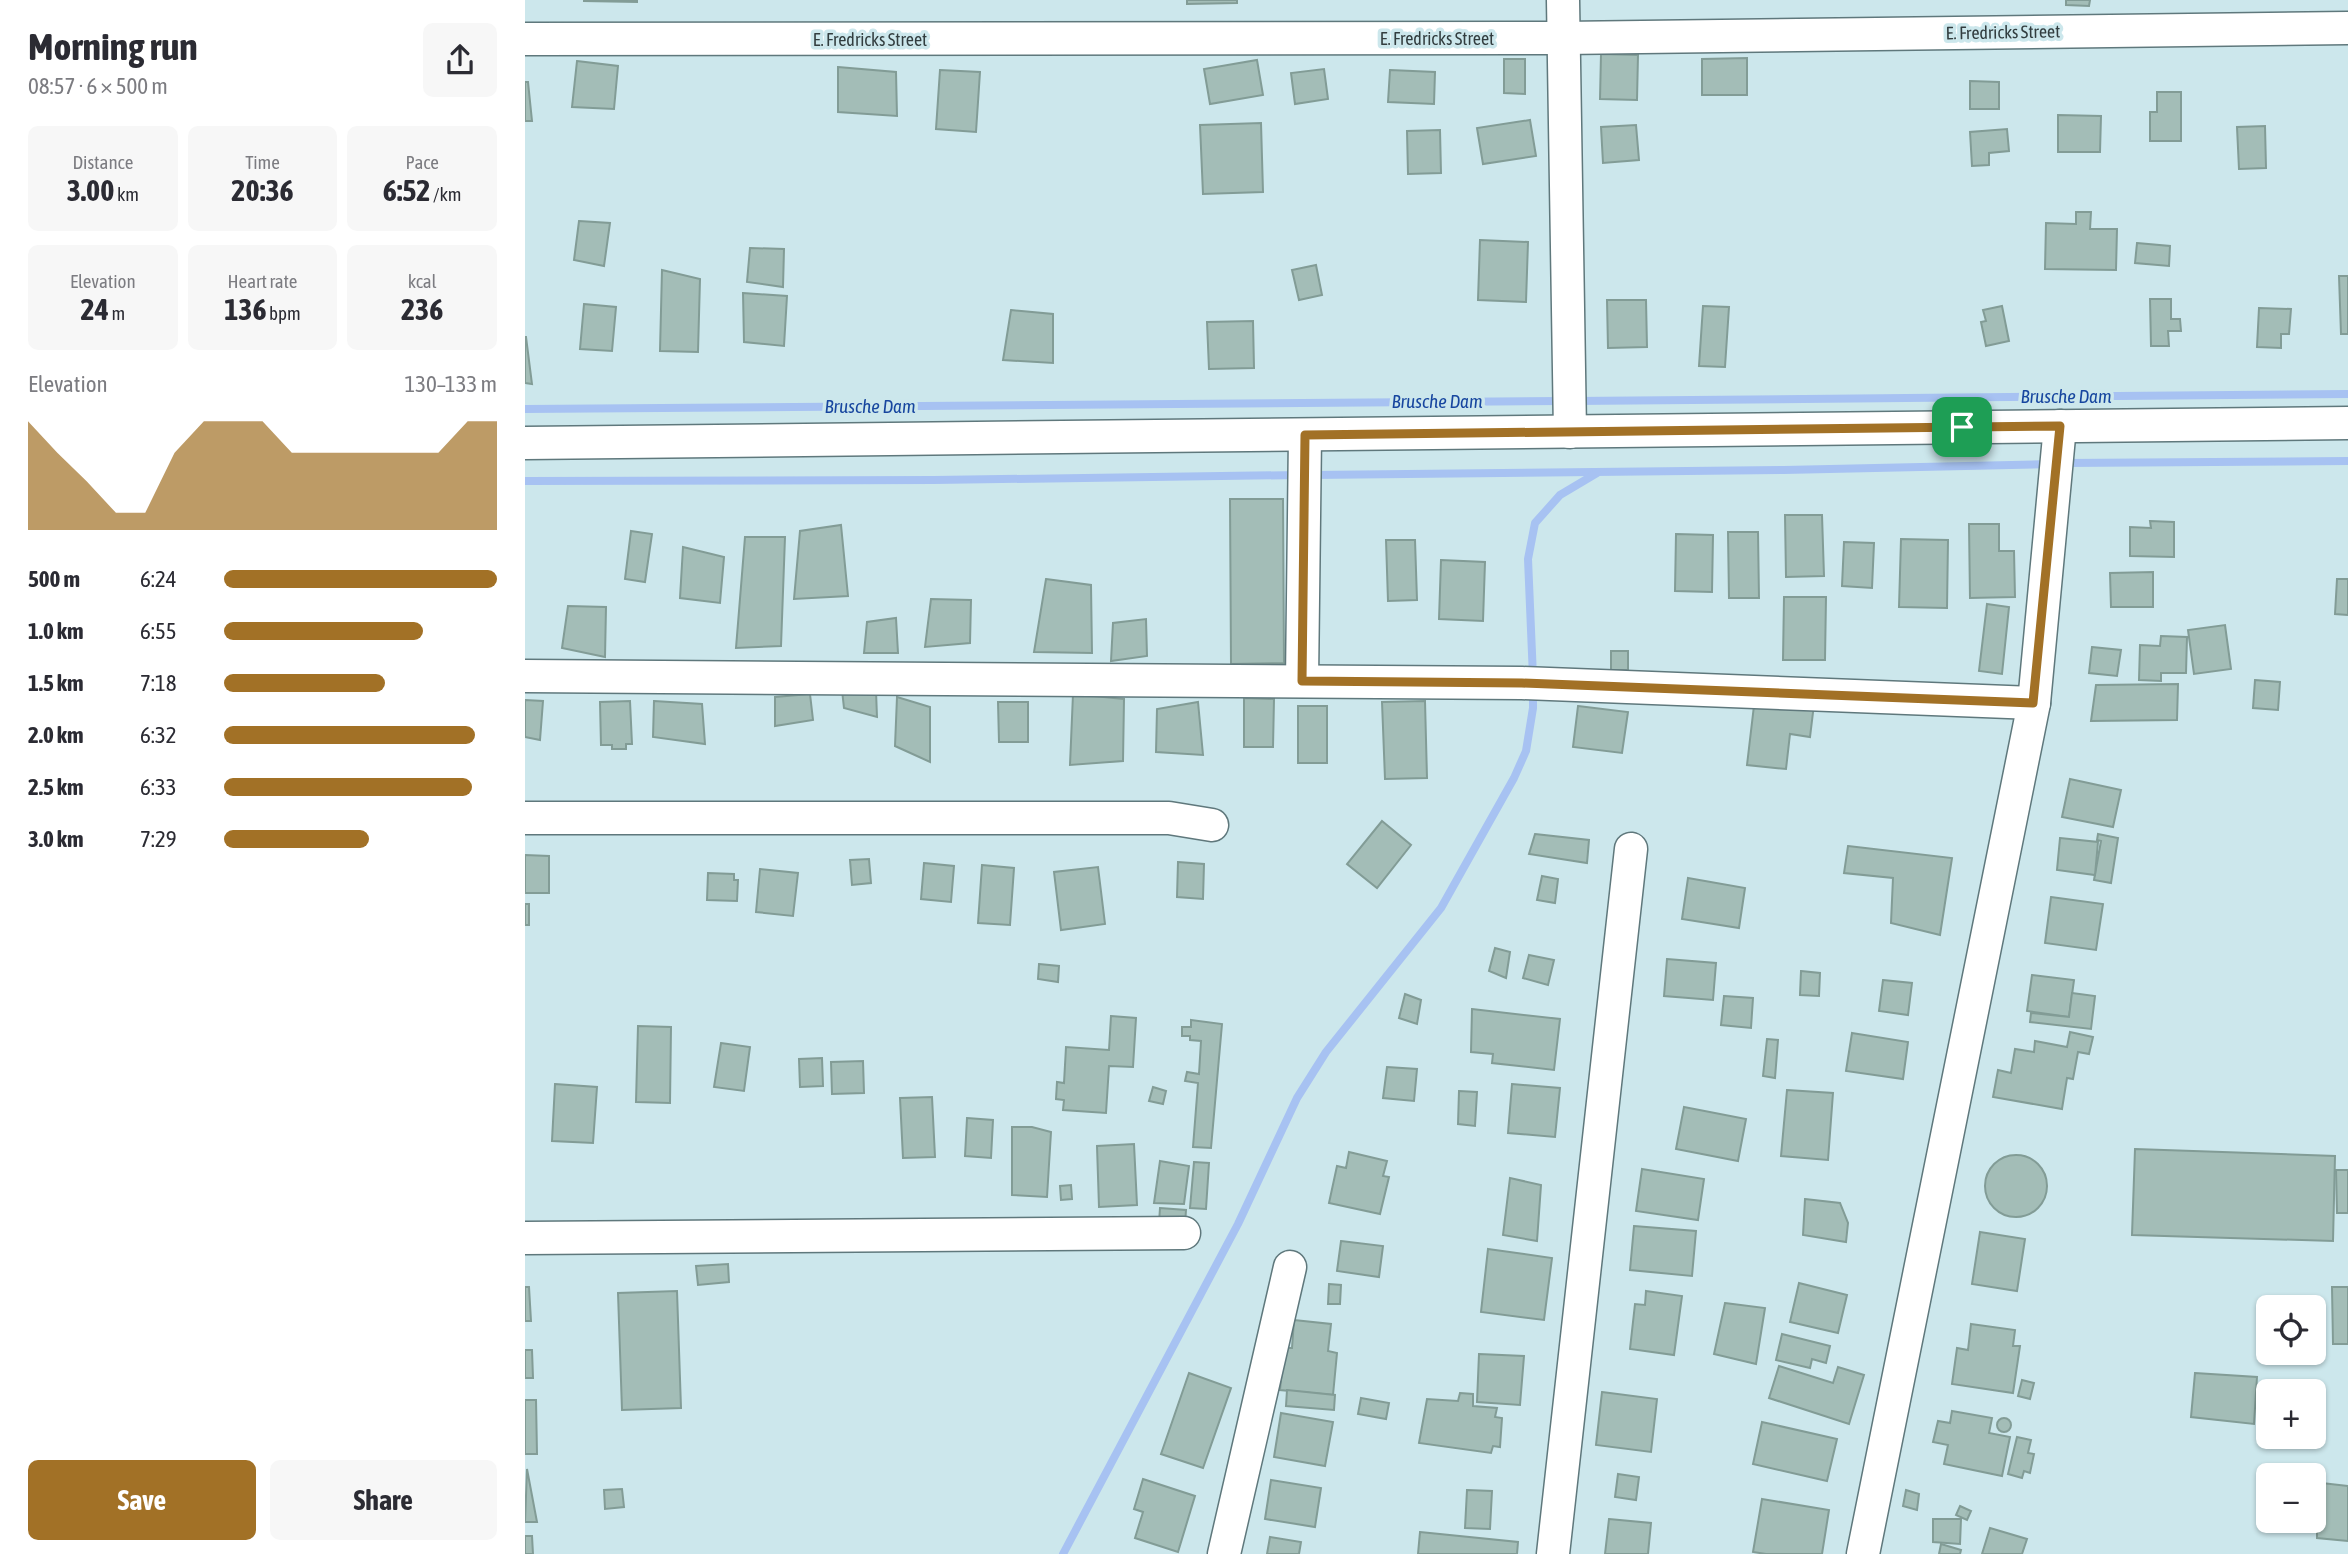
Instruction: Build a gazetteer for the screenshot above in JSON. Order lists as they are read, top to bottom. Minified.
{"streets":{"street":["E. Fredricks Street"]},"water":["Brusche Dam"],"page":{"heading":["Morning run","08:57 · 6 × 500 m"],"stats":[["Distance","3.00 km"],["Time","20:36"],["Pace","6:52 /km"],["Elevation","24 m"],["Heart rate","136 bpm"],["kcal","236"]],"chart":["Elevation","130–133 m"],"list":[{"name":"500 m","note":"6:24"},{"name":"1.0 km","note":"6:55"},{"name":"1.5 km","note":"7:18"},{"name":"2.0 km","note":"6:32"},{"name":"2.5 km","note":"6:33"},{"name":"3.0 km","note":"7:29"}],"map_buttons":["+","−"],"buttons":["Save","Share"]}}
